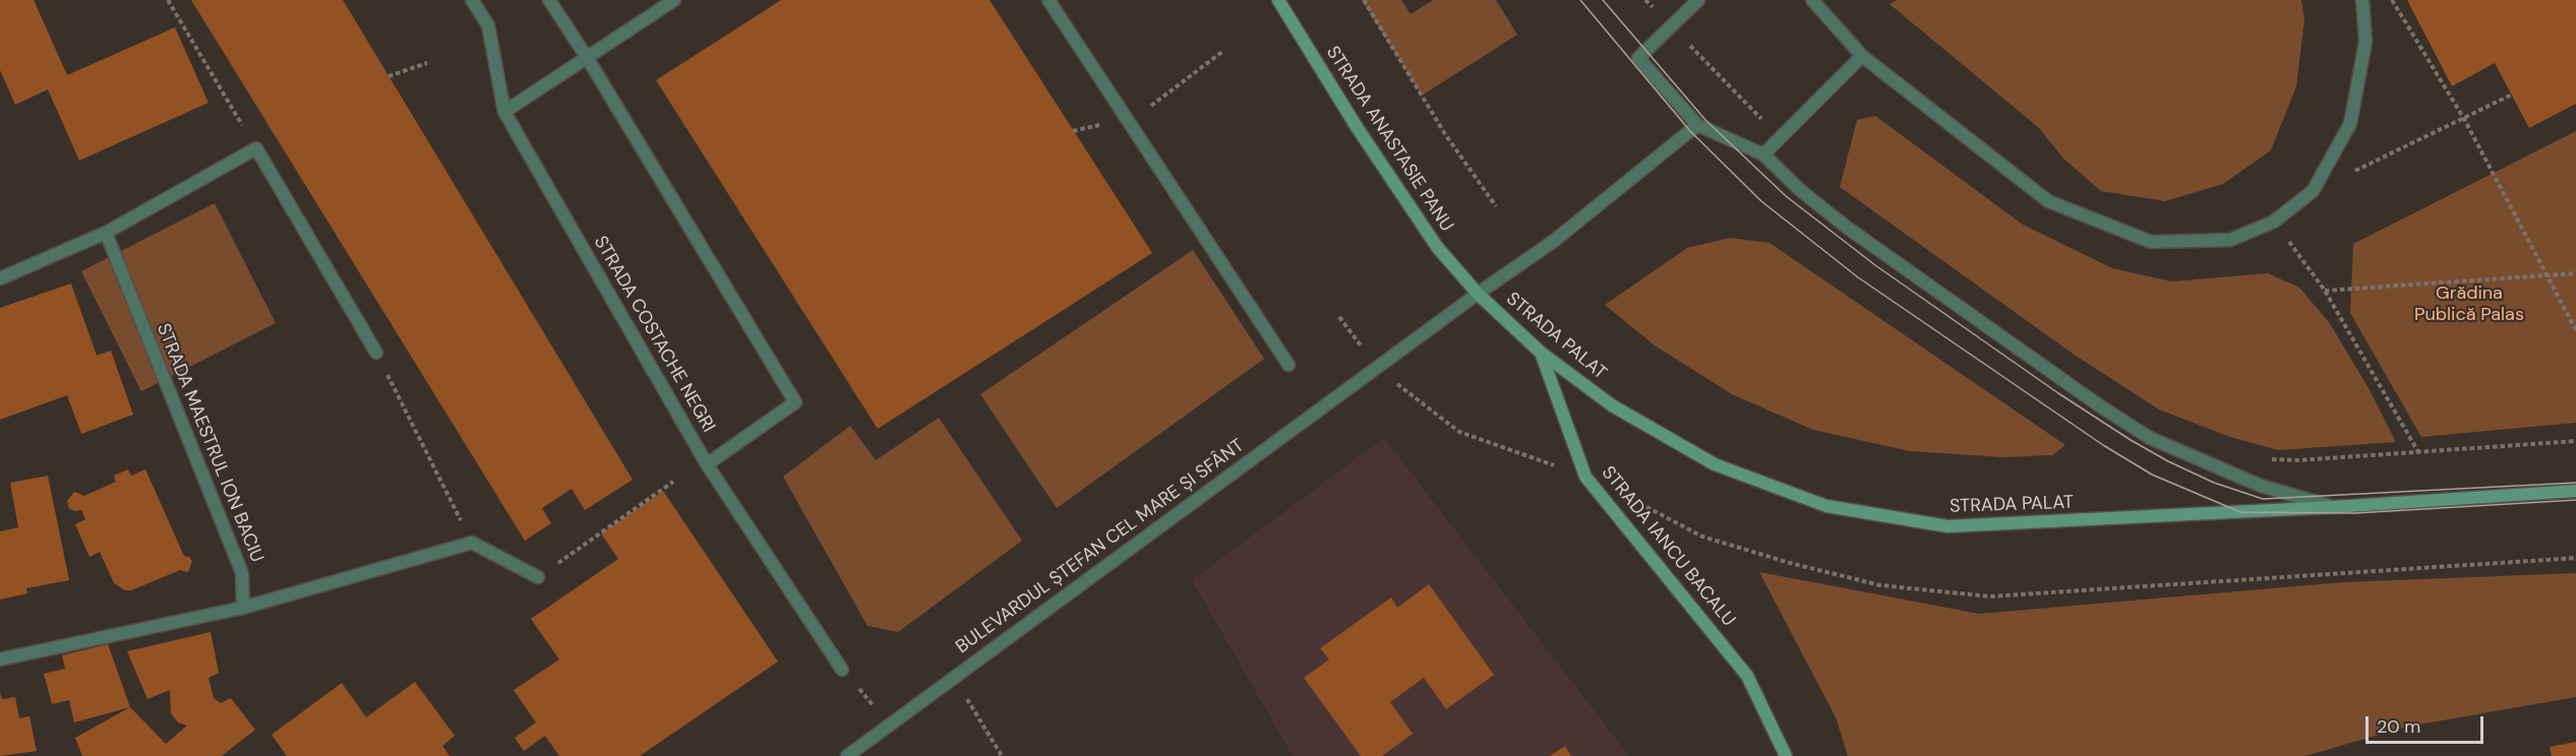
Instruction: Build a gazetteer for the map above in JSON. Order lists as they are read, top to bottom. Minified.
{"streets":{"main road":["STRADA ANASTASIE PANU","STRADA PALAT","STRADA IANCU BACALU"],"street":["STRADA COSTACHE NEGRI","STRADA MAESTRUL ION BACIU","BULEVARDUL ȘTEFAN CEL MARE ȘI SFÂNT"]},"crossings":[["STRADA ANASTASIE PANU","STRADA PALAT"],["STRADA ANASTASIE PANU","BULEVARDUL ȘTEFAN CEL MARE ȘI SFÂNT"],["STRADA PALAT","BULEVARDUL ȘTEFAN CEL MARE ȘI SFÂNT"],["STRADA PALAT","STRADA IANCU BACALU"]],"parks":["Grădina Publică Palas"],"scale_bar":"20 m"}
